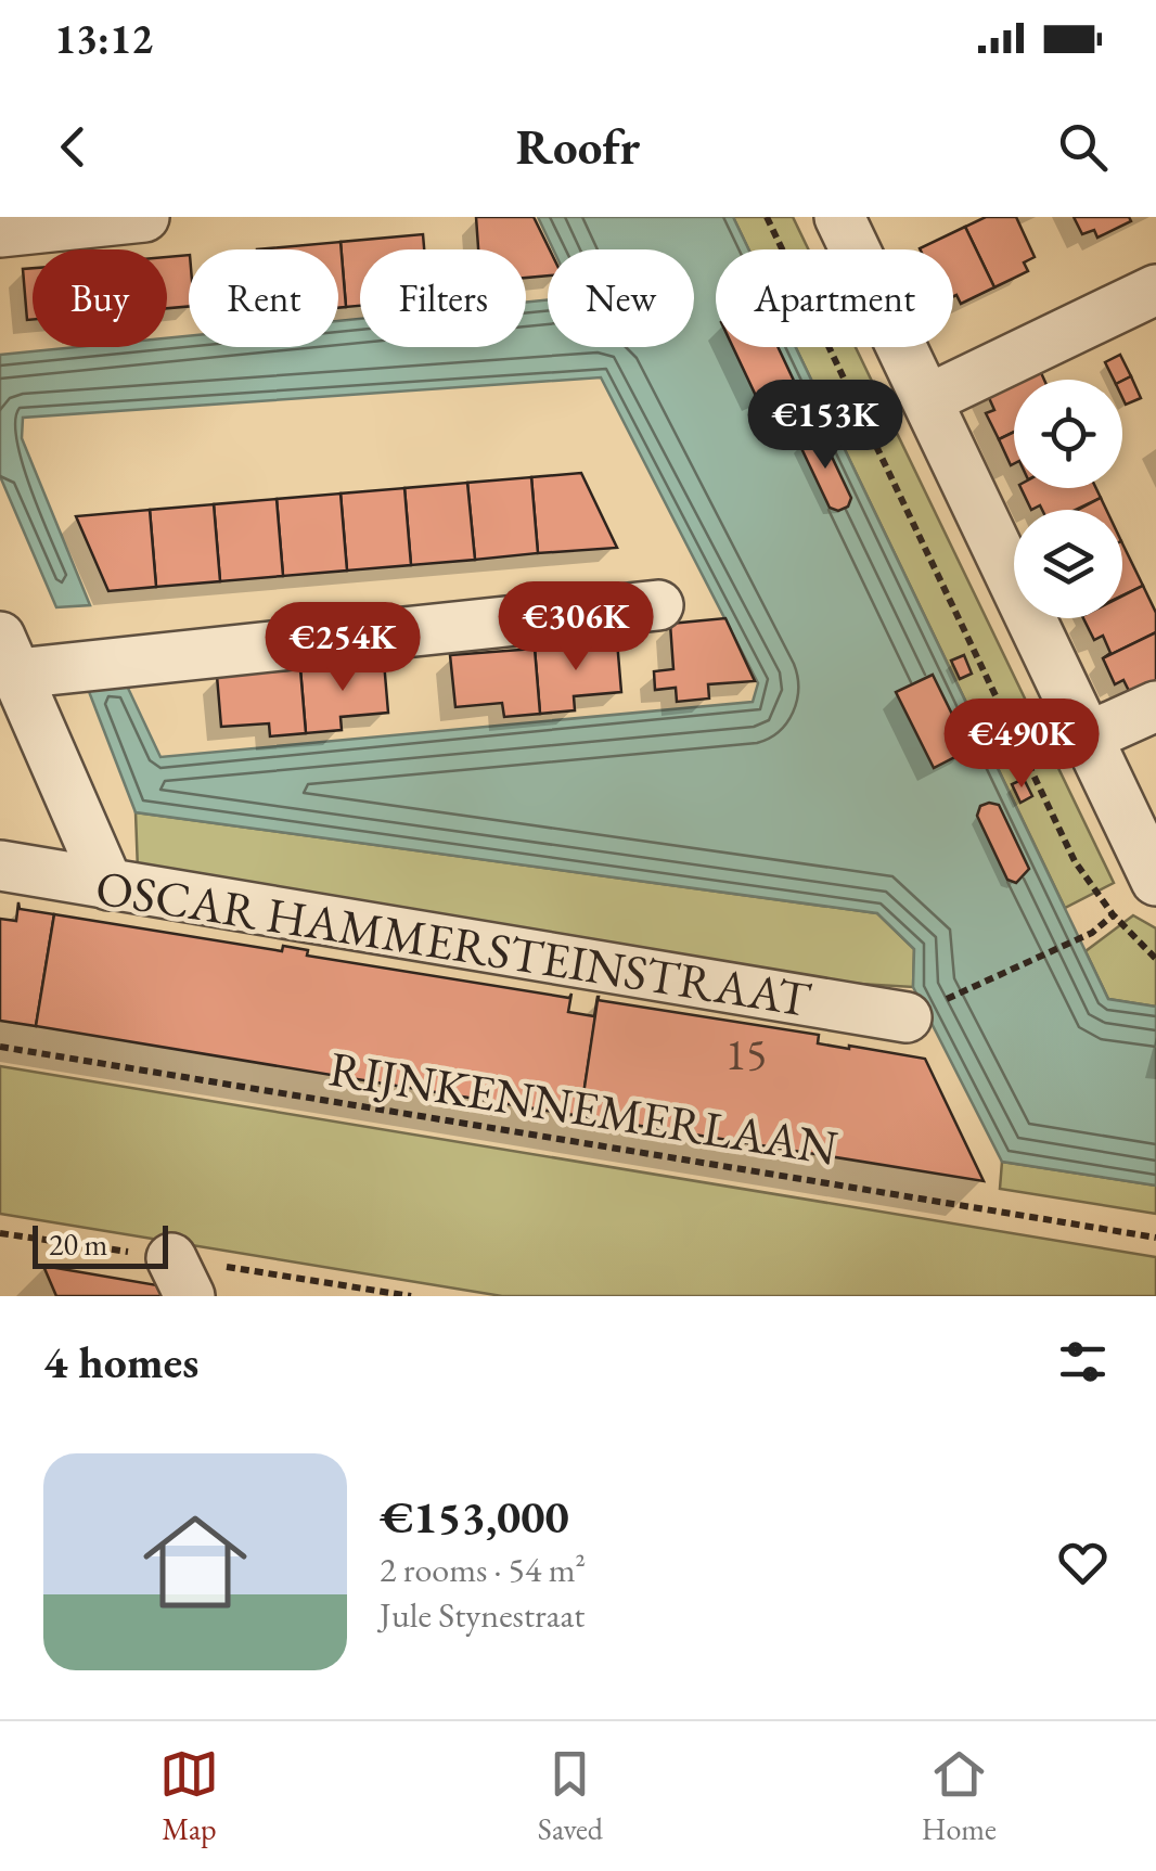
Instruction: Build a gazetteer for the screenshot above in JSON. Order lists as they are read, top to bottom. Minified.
{"streets":{"street":["OSCAR HAMMERSTEINSTRAAT"],"path":["RIJNKENNEMERLAAN"]},"house_numbers":["15"],"scale_bar":"20 m","page":{"status":"13:12","header":"Roofr","chip":["Buy","Rent","Filters","New","Apartment"],"price":["€153K","€306K","€254K","€490K"],"scale":"20 m","heading":"4 homes","list":[{"name":"€153,000","note":"2 rooms · 54 m² · Jule Stynestraat"}],"tabs":["Map","Saved","Home"]}}
